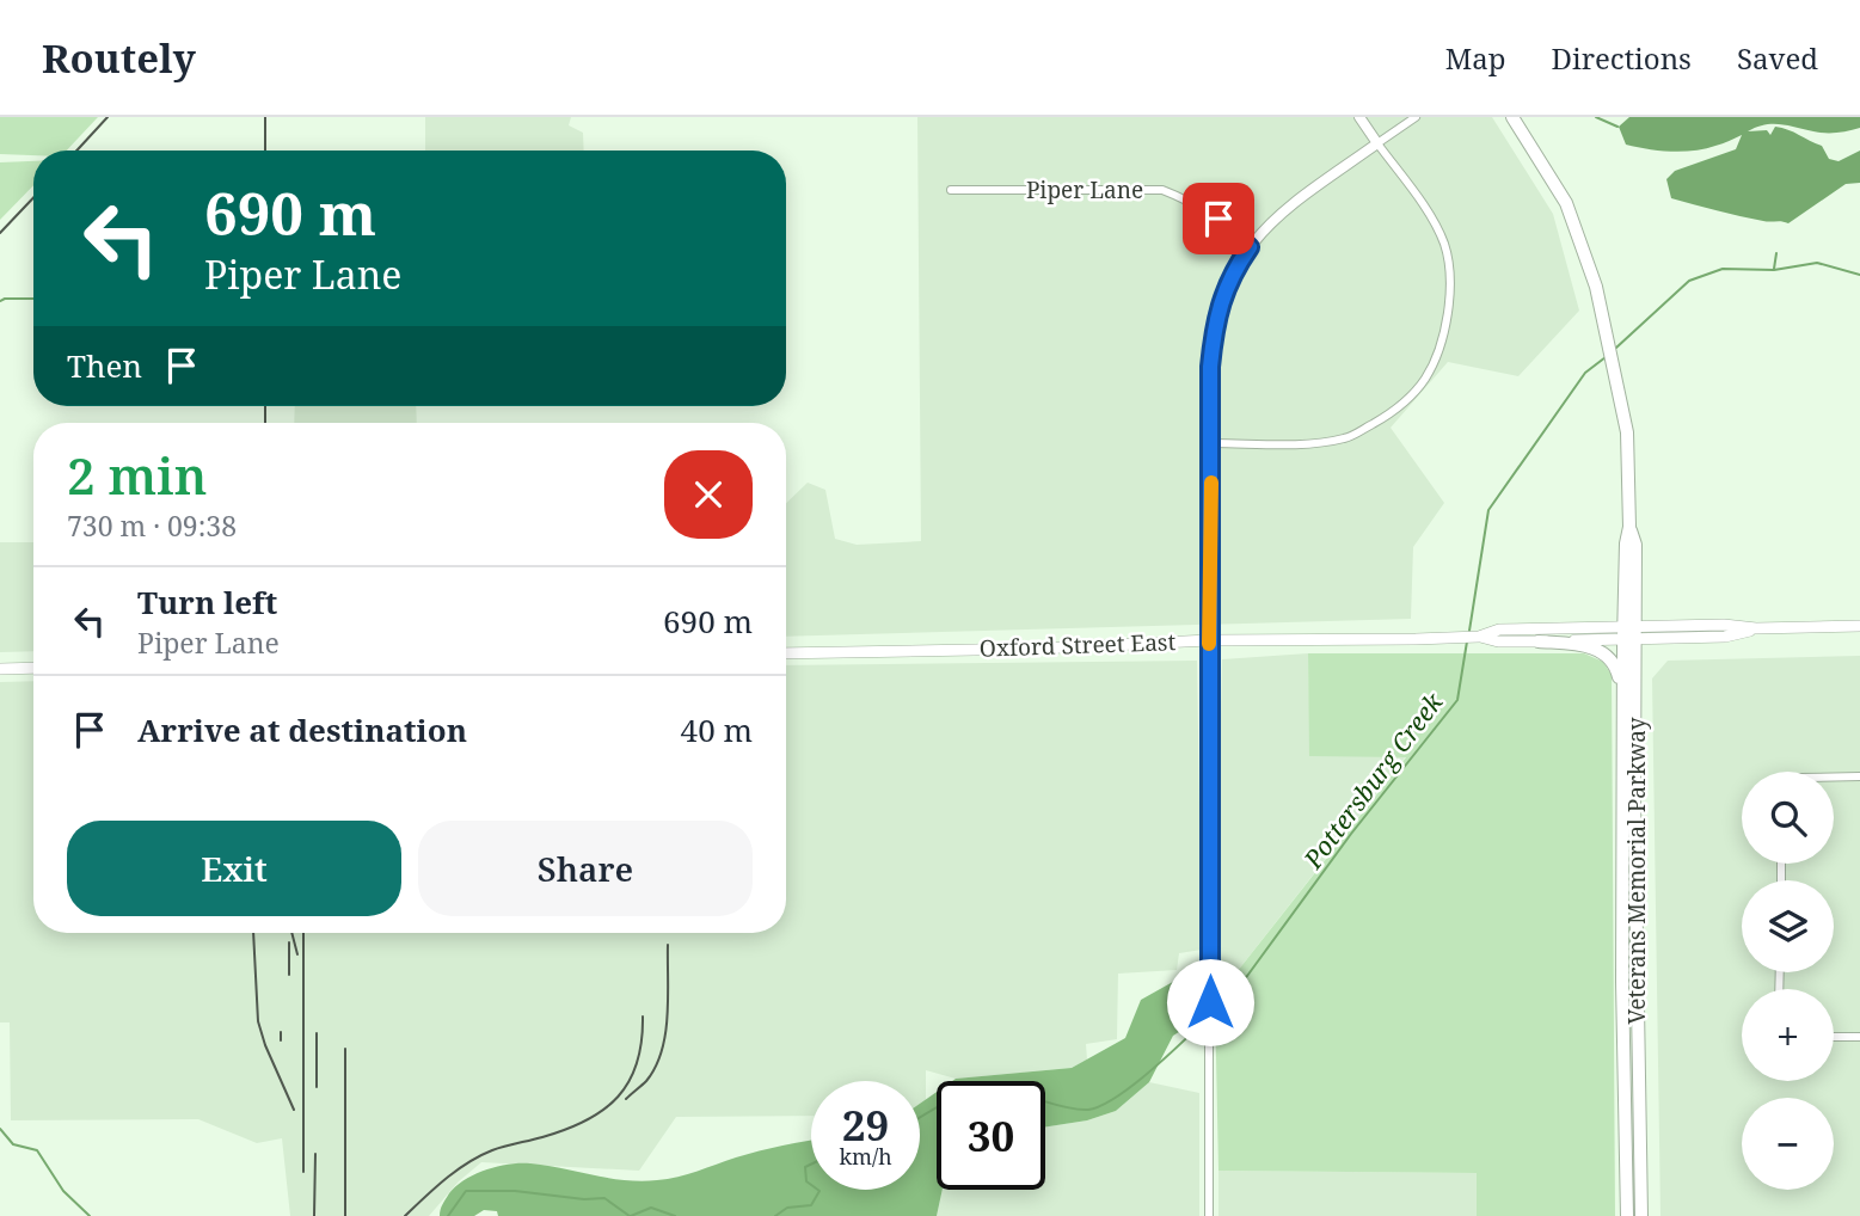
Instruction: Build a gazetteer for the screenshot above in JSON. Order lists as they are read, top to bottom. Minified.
{"streets":{"highway":["Veterans Memorial Parkway"],"main road":["Oxford Street East"],"street":["Piper Lane"]},"crossings":[["Oxford Street East","Veterans Memorial Parkway"]],"water":["Pottersburg Creek"],"page":{"header":"Routely","nav":["Map","Directions","Saved"],"turn":["690 m","Piper Lane"],"then":"Then","heading":["2 min","730 m · 09:38"],"list":[{"name":"Turn left","note":"Piper Lane","value":"690 m"},{"name":"Arrive at destination","value":"40 m"}],"map_buttons":["+","−"],"buttons":["Exit","Share"],"speed":"29 km/h","limit":"30"}}
